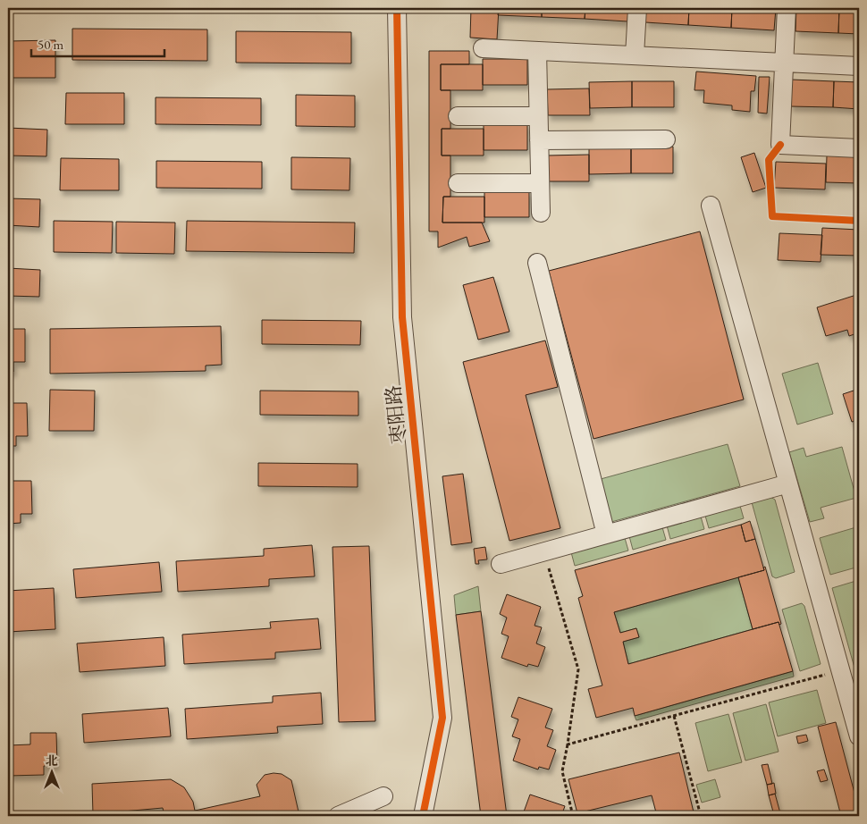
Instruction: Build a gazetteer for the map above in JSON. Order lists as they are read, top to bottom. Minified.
{"streets":{"street":["枣阳路"]},"scale_bar":"50 m","north":"top"}
